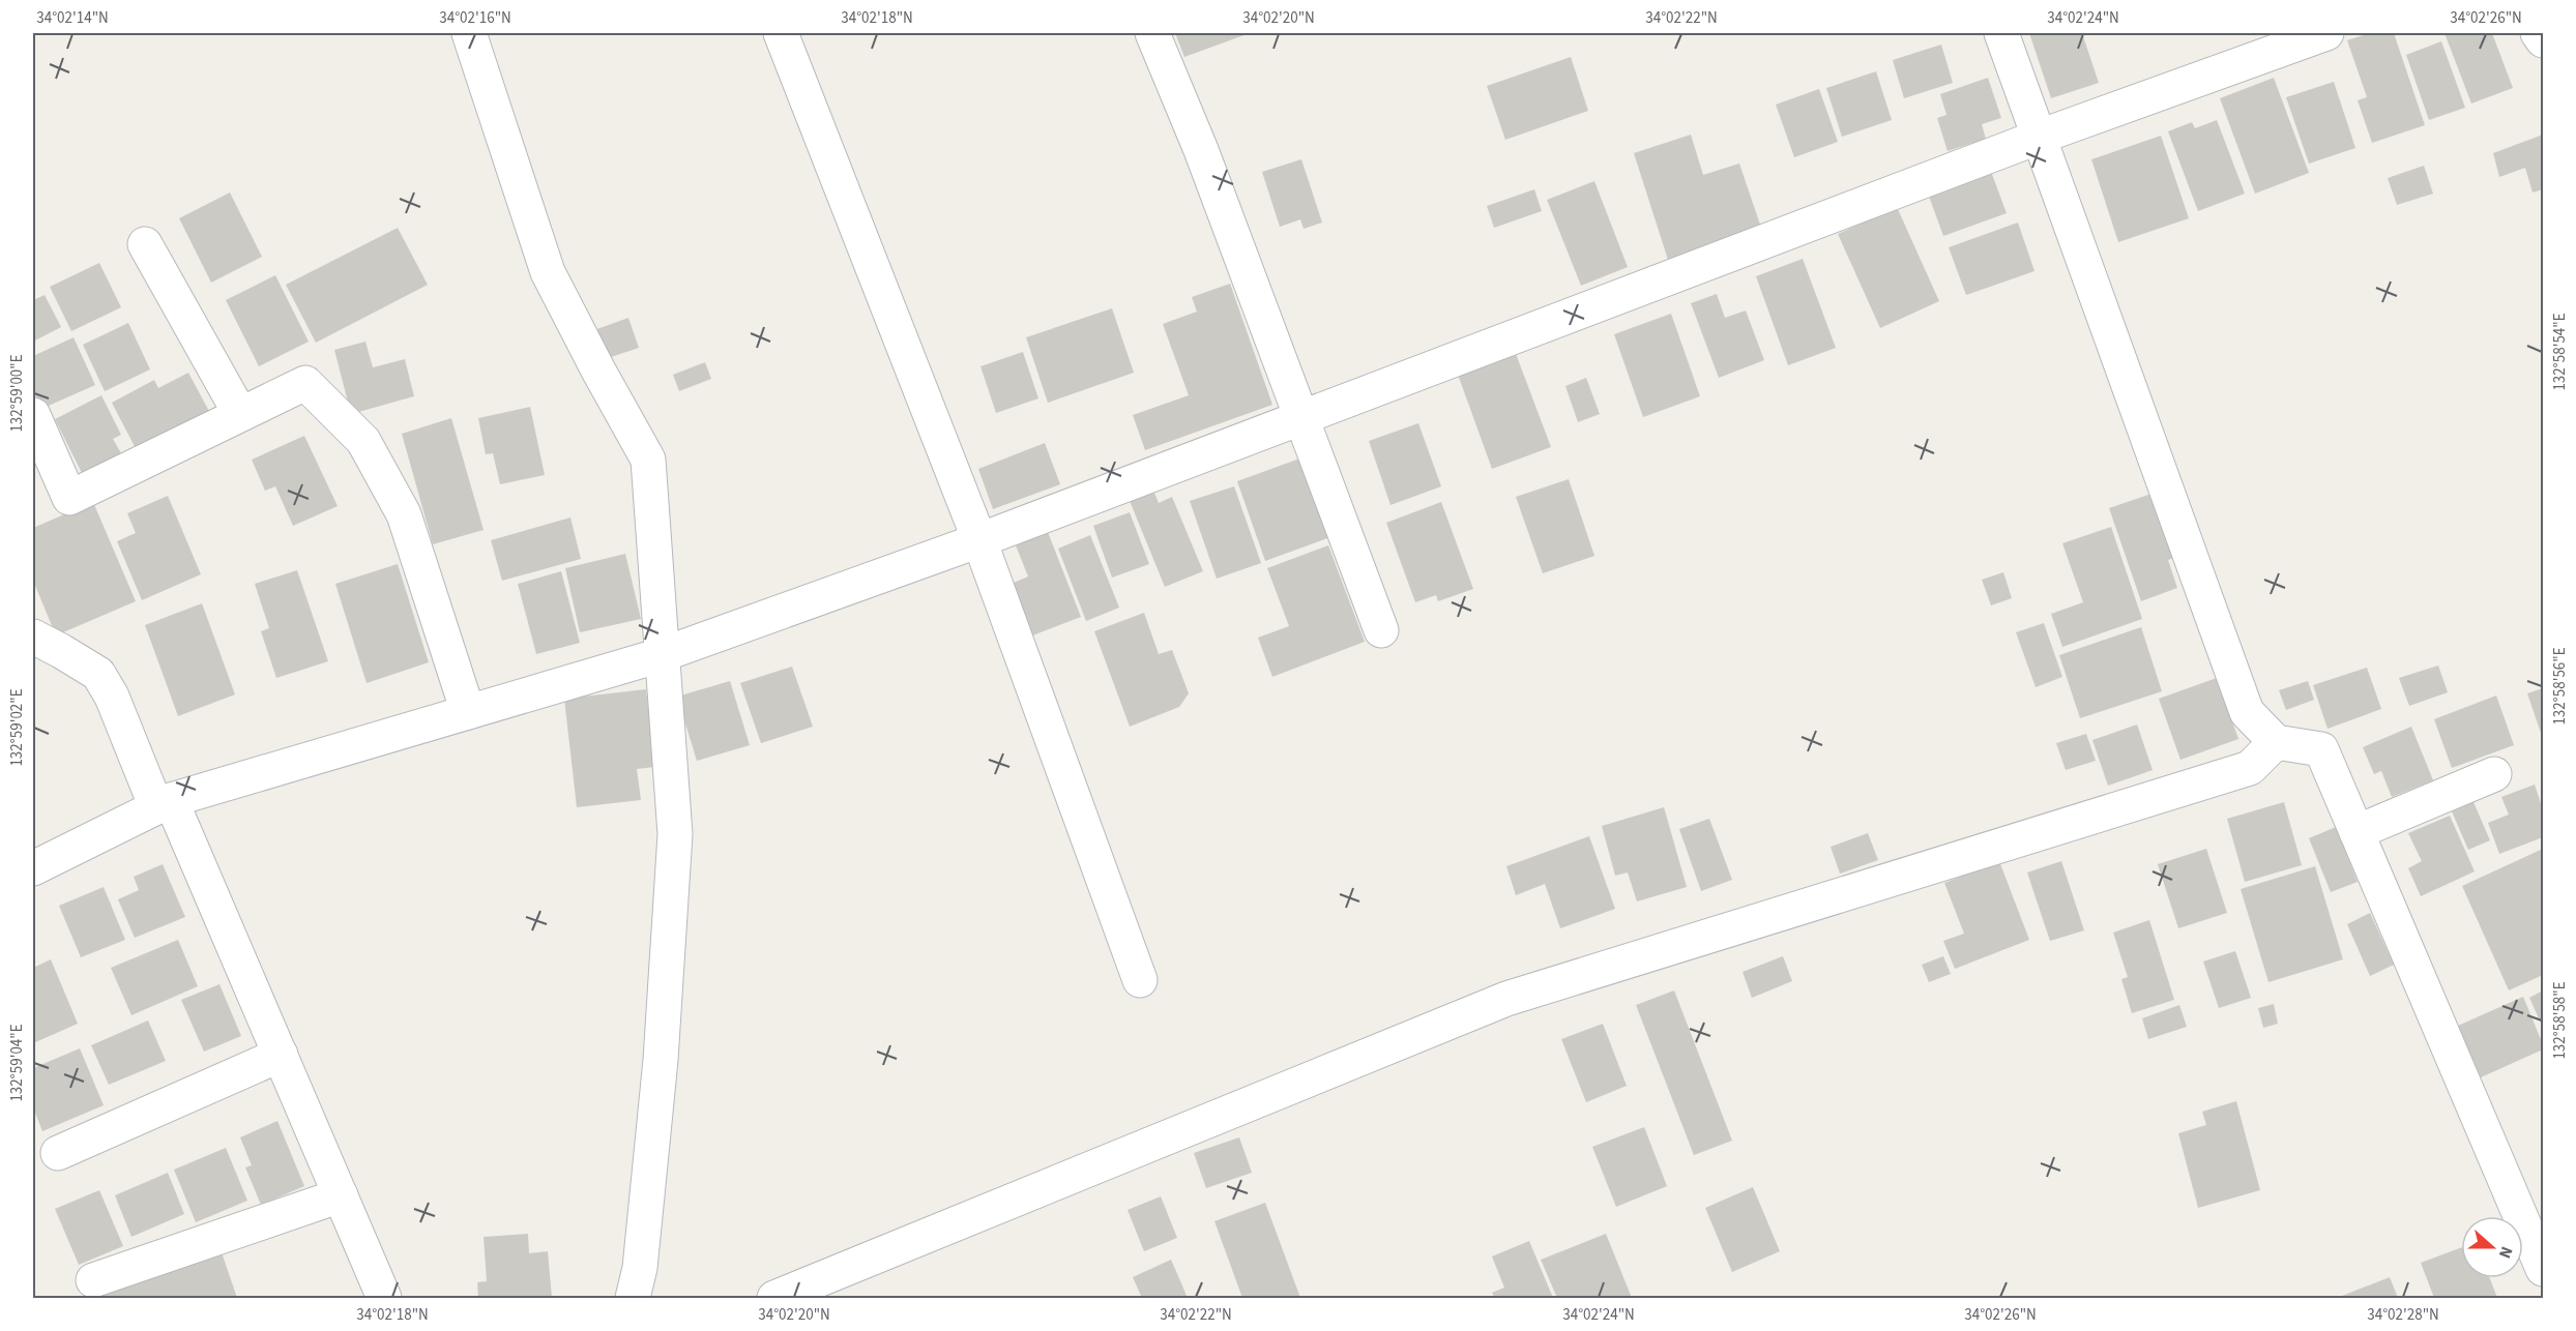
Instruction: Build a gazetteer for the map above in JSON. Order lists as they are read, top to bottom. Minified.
{"north":"right","coordinates":["34°02'14\"N","34°02'16\"N","34°02'18\"N","34°02'20\"N","34°02'22\"N","34°02'24\"N","34°02'26\"N","132°58'54\"E","132°59'00\"E","132°58'56\"E","132°59'02\"E","132°58'58\"E","132°59'04\"E","34°02'28\"N"]}
